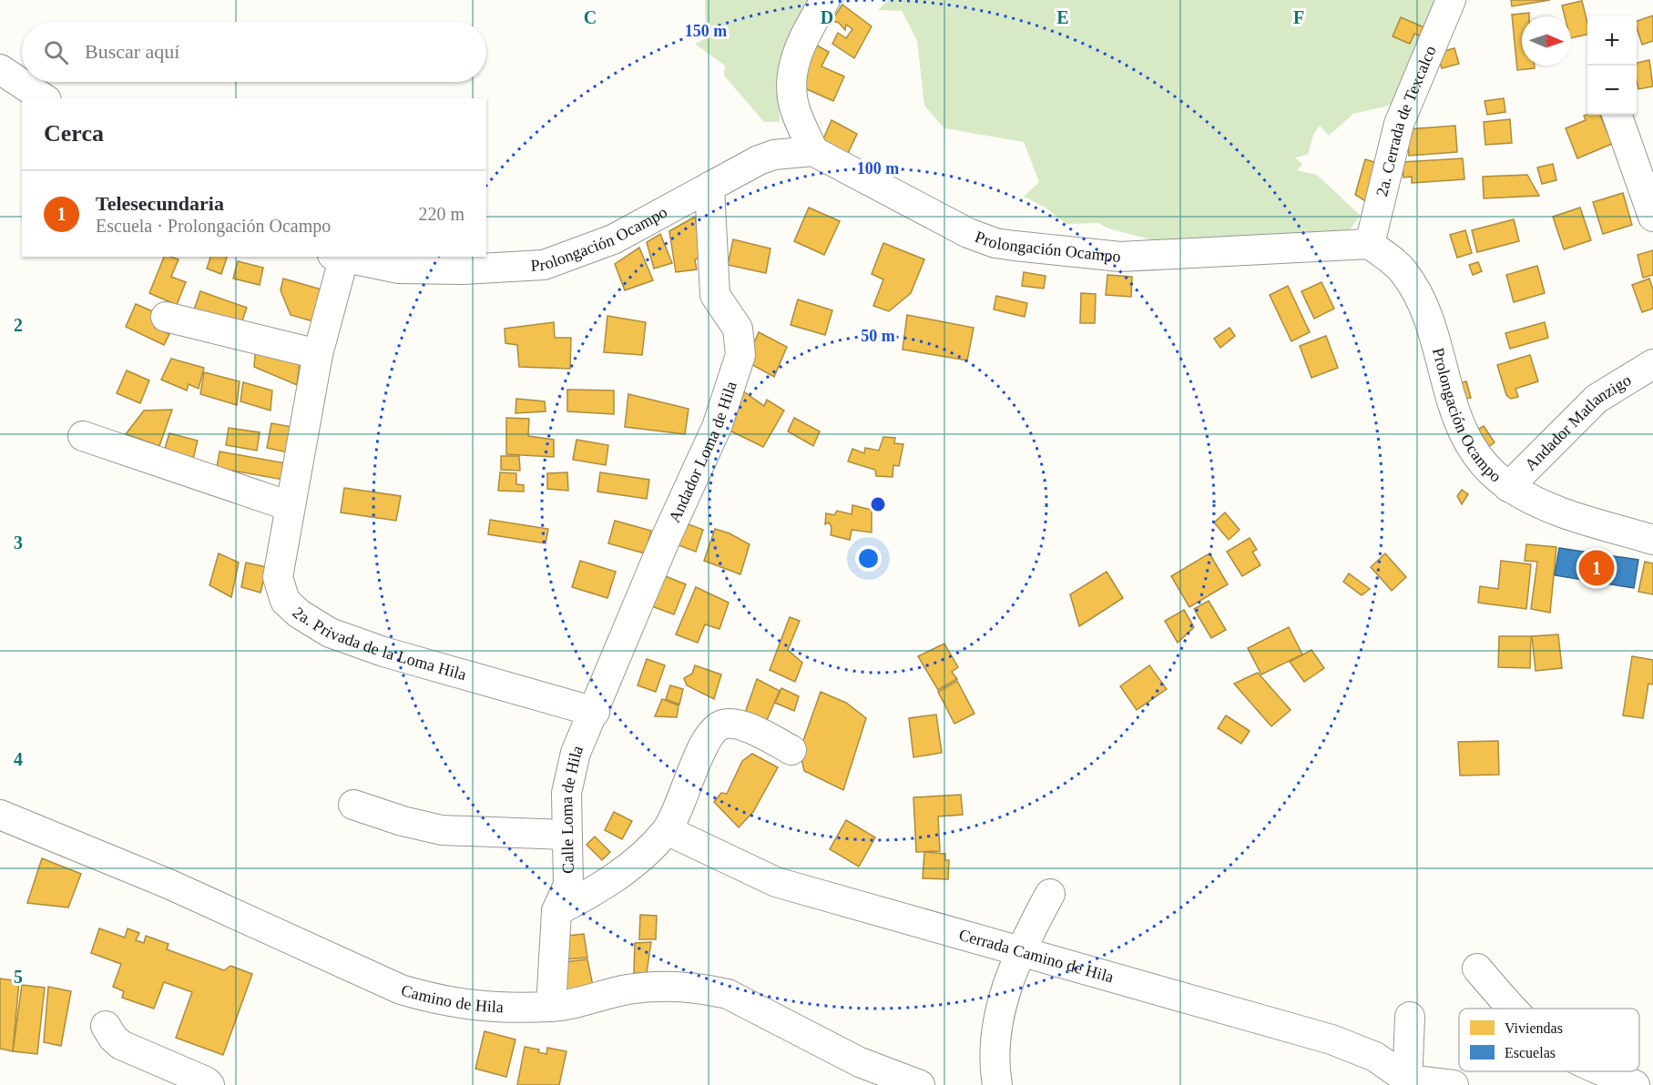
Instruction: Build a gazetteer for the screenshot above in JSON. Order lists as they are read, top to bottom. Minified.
{"streets":{"street":["2a. Cerrada de Texcalco","Prolongación Ocampo","Andador Matlanzigo","Andador Loma de Hila","2a. Privada de la Loma Hila","Calle Loma de Hila","Cerrada Camino de Hila","Camino de Hila"]},"crossings":[["2a. Cerrada de Texcalco","Prolongación Ocampo"],["Prolongación Ocampo","Andador Matlanzigo"],["Prolongación Ocampo","Andador Loma de Hila"],["Prolongación Ocampo","2a. Privada de la Loma Hila"],["Andador Loma de Hila","2a. Privada de la Loma Hila"],["Andador Loma de Hila","Calle Loma de Hila"],["2a. Privada de la Loma Hila","Calle Loma de Hila"],["Calle Loma de Hila","Camino de Hila"]],"legend":["Viviendas","Escuelas"],"north":"right","page":{"map_buttons":["+","−"],"search":"Buscar aquí","heading":"Cerca","list":[{"mark":"1","name":"Telesecundaria","note":"Escuela · Prolongación Ocampo","value":"220 m"}],"pins":"1"},"grid":{"columns":["C","D","E","F"],"rows":["2","3","4","5"]},"rings":["150 m","100 m","50 m"]}
